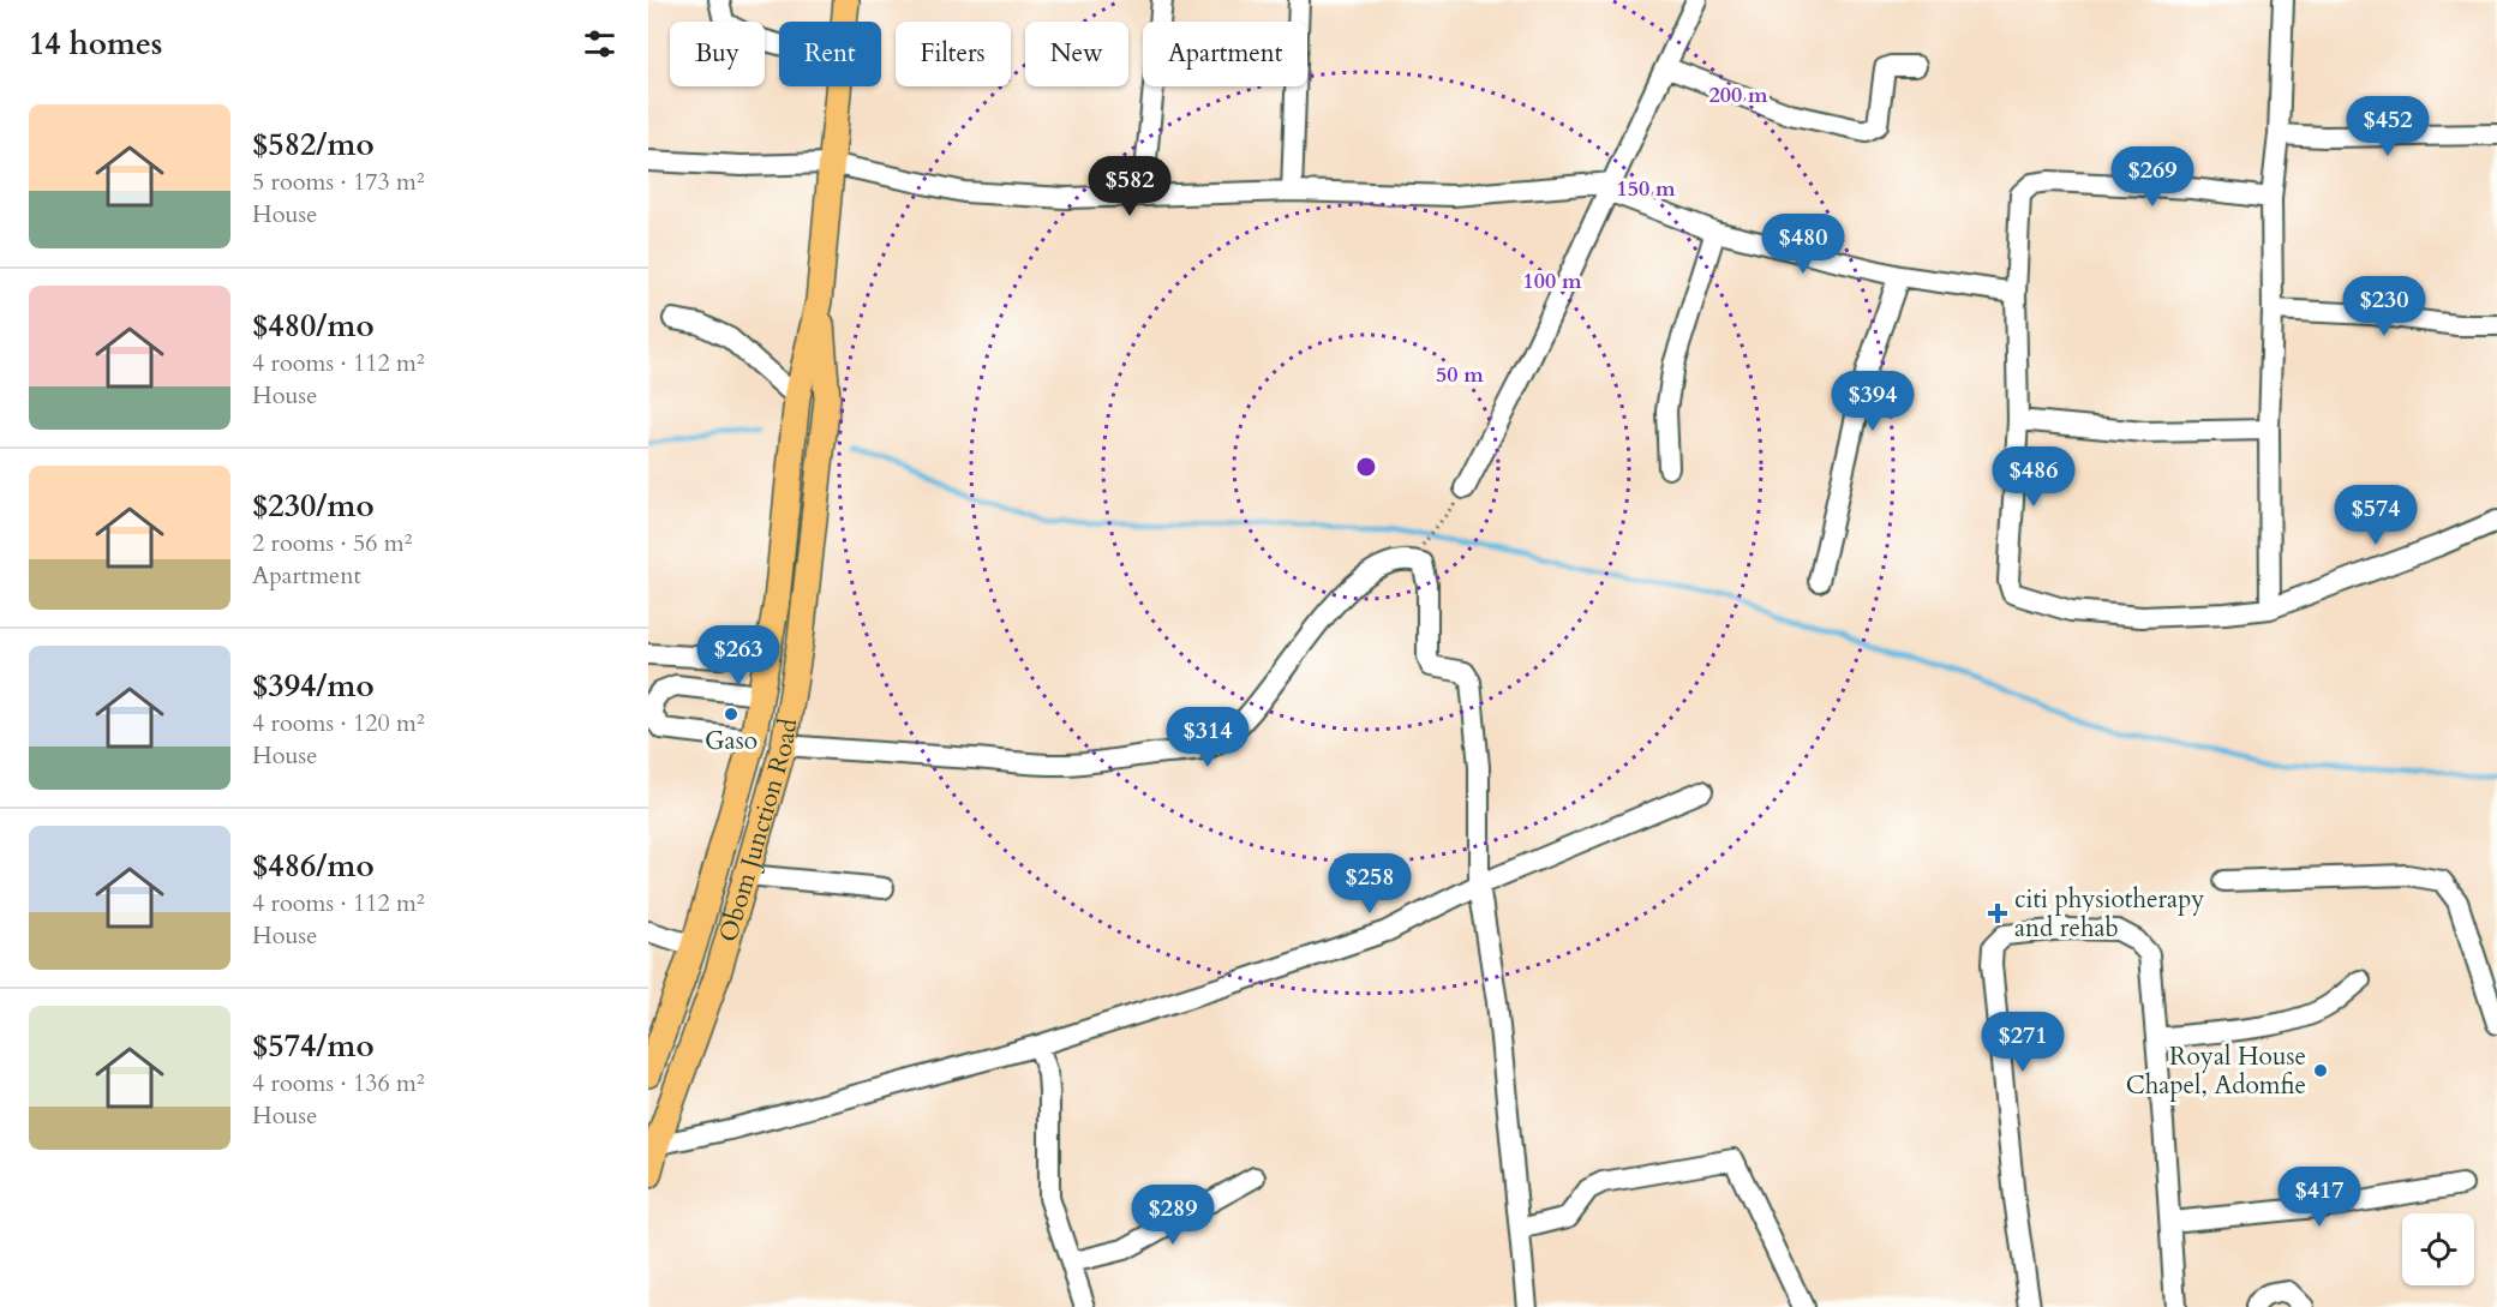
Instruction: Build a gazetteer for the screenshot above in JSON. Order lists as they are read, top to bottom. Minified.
{"streets":{"main road":["Obom Junction Road"]},"places":{"other":["Gaso","Royal House Chapel, Adomfie"],"health":["citi physiotherapy and rehab"]},"page":{"heading":"14 homes","chip":["Buy","Rent","Filters","New","Apartment"],"list":[{"name":"$582/mo","note":"5 rooms · 173 m² · House"},{"name":"$480/mo","note":"4 rooms · 112 m² · House"},{"name":"$230/mo","note":"2 rooms · 56 m² · Apartment"},{"name":"$394/mo","note":"4 rooms · 120 m² · House"},{"name":"$486/mo","note":"4 rooms · 112 m² · House"},{"name":"$574/mo","note":"4 rooms · 136 m² · House"}],"price":["$452","$269","$582","$480","$230","$394","$486","$574","$263","$314","$258","$271","$417","$289"]},"rings":["200 m","150 m","100 m","50 m"]}
